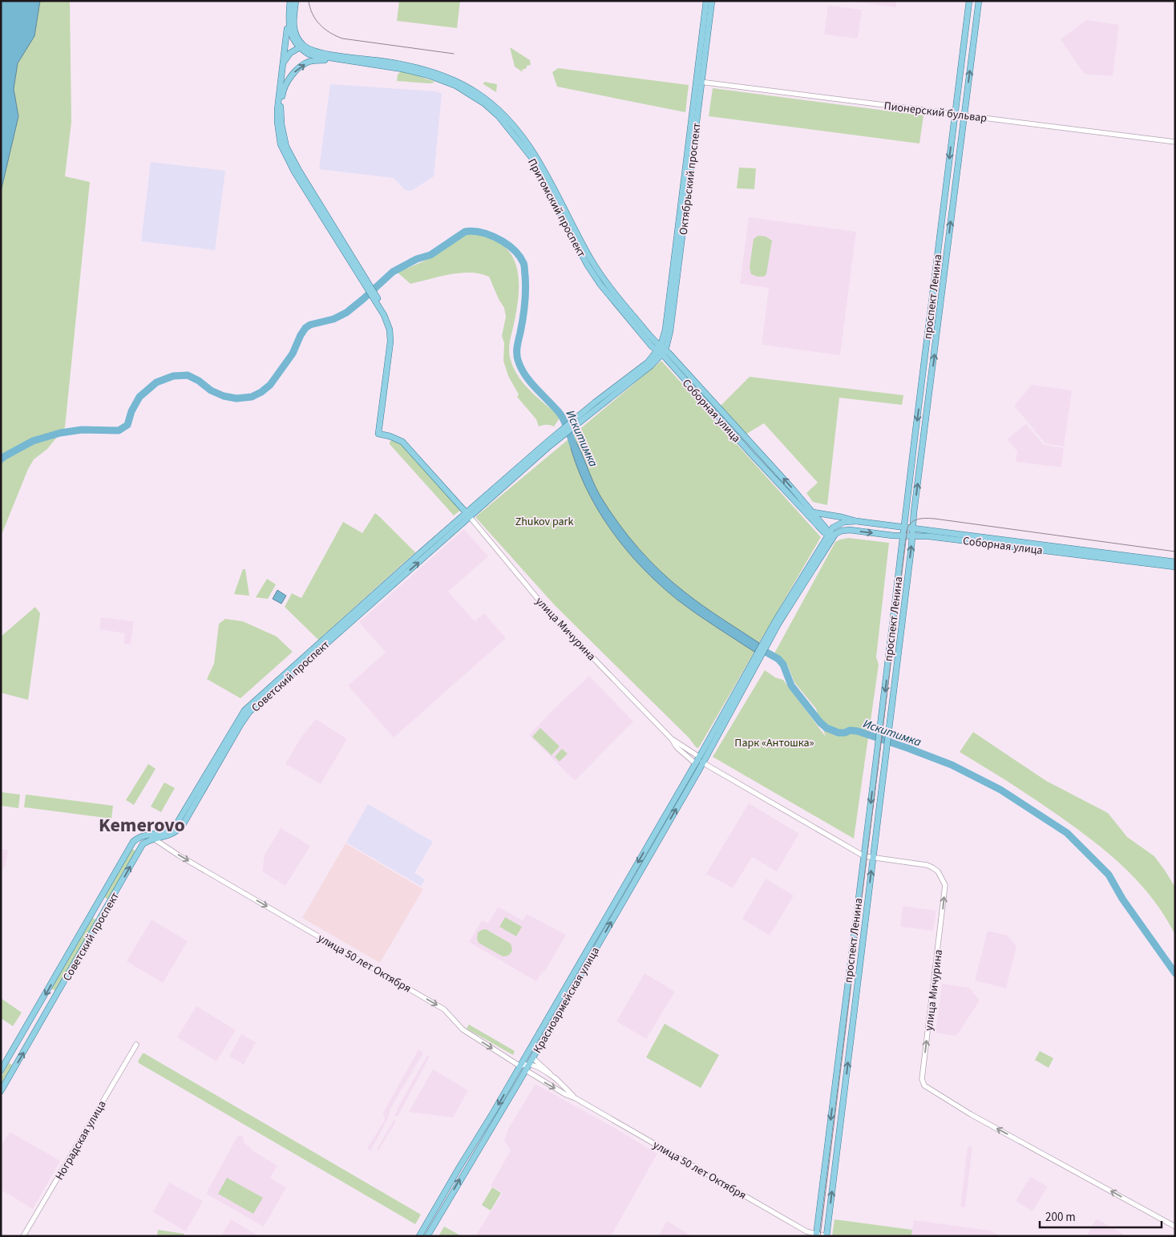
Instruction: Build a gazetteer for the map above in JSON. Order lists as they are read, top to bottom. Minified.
{"streets":{"main road":["Пионерский бульвар","Октябрьский проспект","Притомский проспект","проспект Ленина","Соборная улица","улица Мичурина","Советский проспект","улица 50 лет Октября","Красноармейская улица"],"street":["Ноградская улица"]},"crossings":[["Пионерский бульвар","Октябрьский проспект"],["Пионерский бульвар","проспект Ленина"],["Октябрьский проспект","Притомский проспект"],["Октябрьский проспект","Соборная улица"],["Октябрьский проспект","Советский проспект"],["Притомский проспект","Соборная улица"],["Притомский проспект","Советский проспект"],["проспект Ленина","Соборная улица"],["проспект Ленина","улица Мичурина"],["проспект Ленина","улица 50 лет Октября"],["Соборная улица","Советский проспект"],["улица Мичурина","Советский проспект"],["улица Мичурина","Красноармейская улица"],["Советский проспект","улица 50 лет Октября"],["улица 50 лет Октября","Красноармейская улица"]],"one_way":["улица Мичурина","улица 50 лет Октября"],"districts":["Kemerovo"],"water":["Искитимка"],"parks":["Zhukov park","Парк «Антошка»"],"scale_bar":"200 m"}
